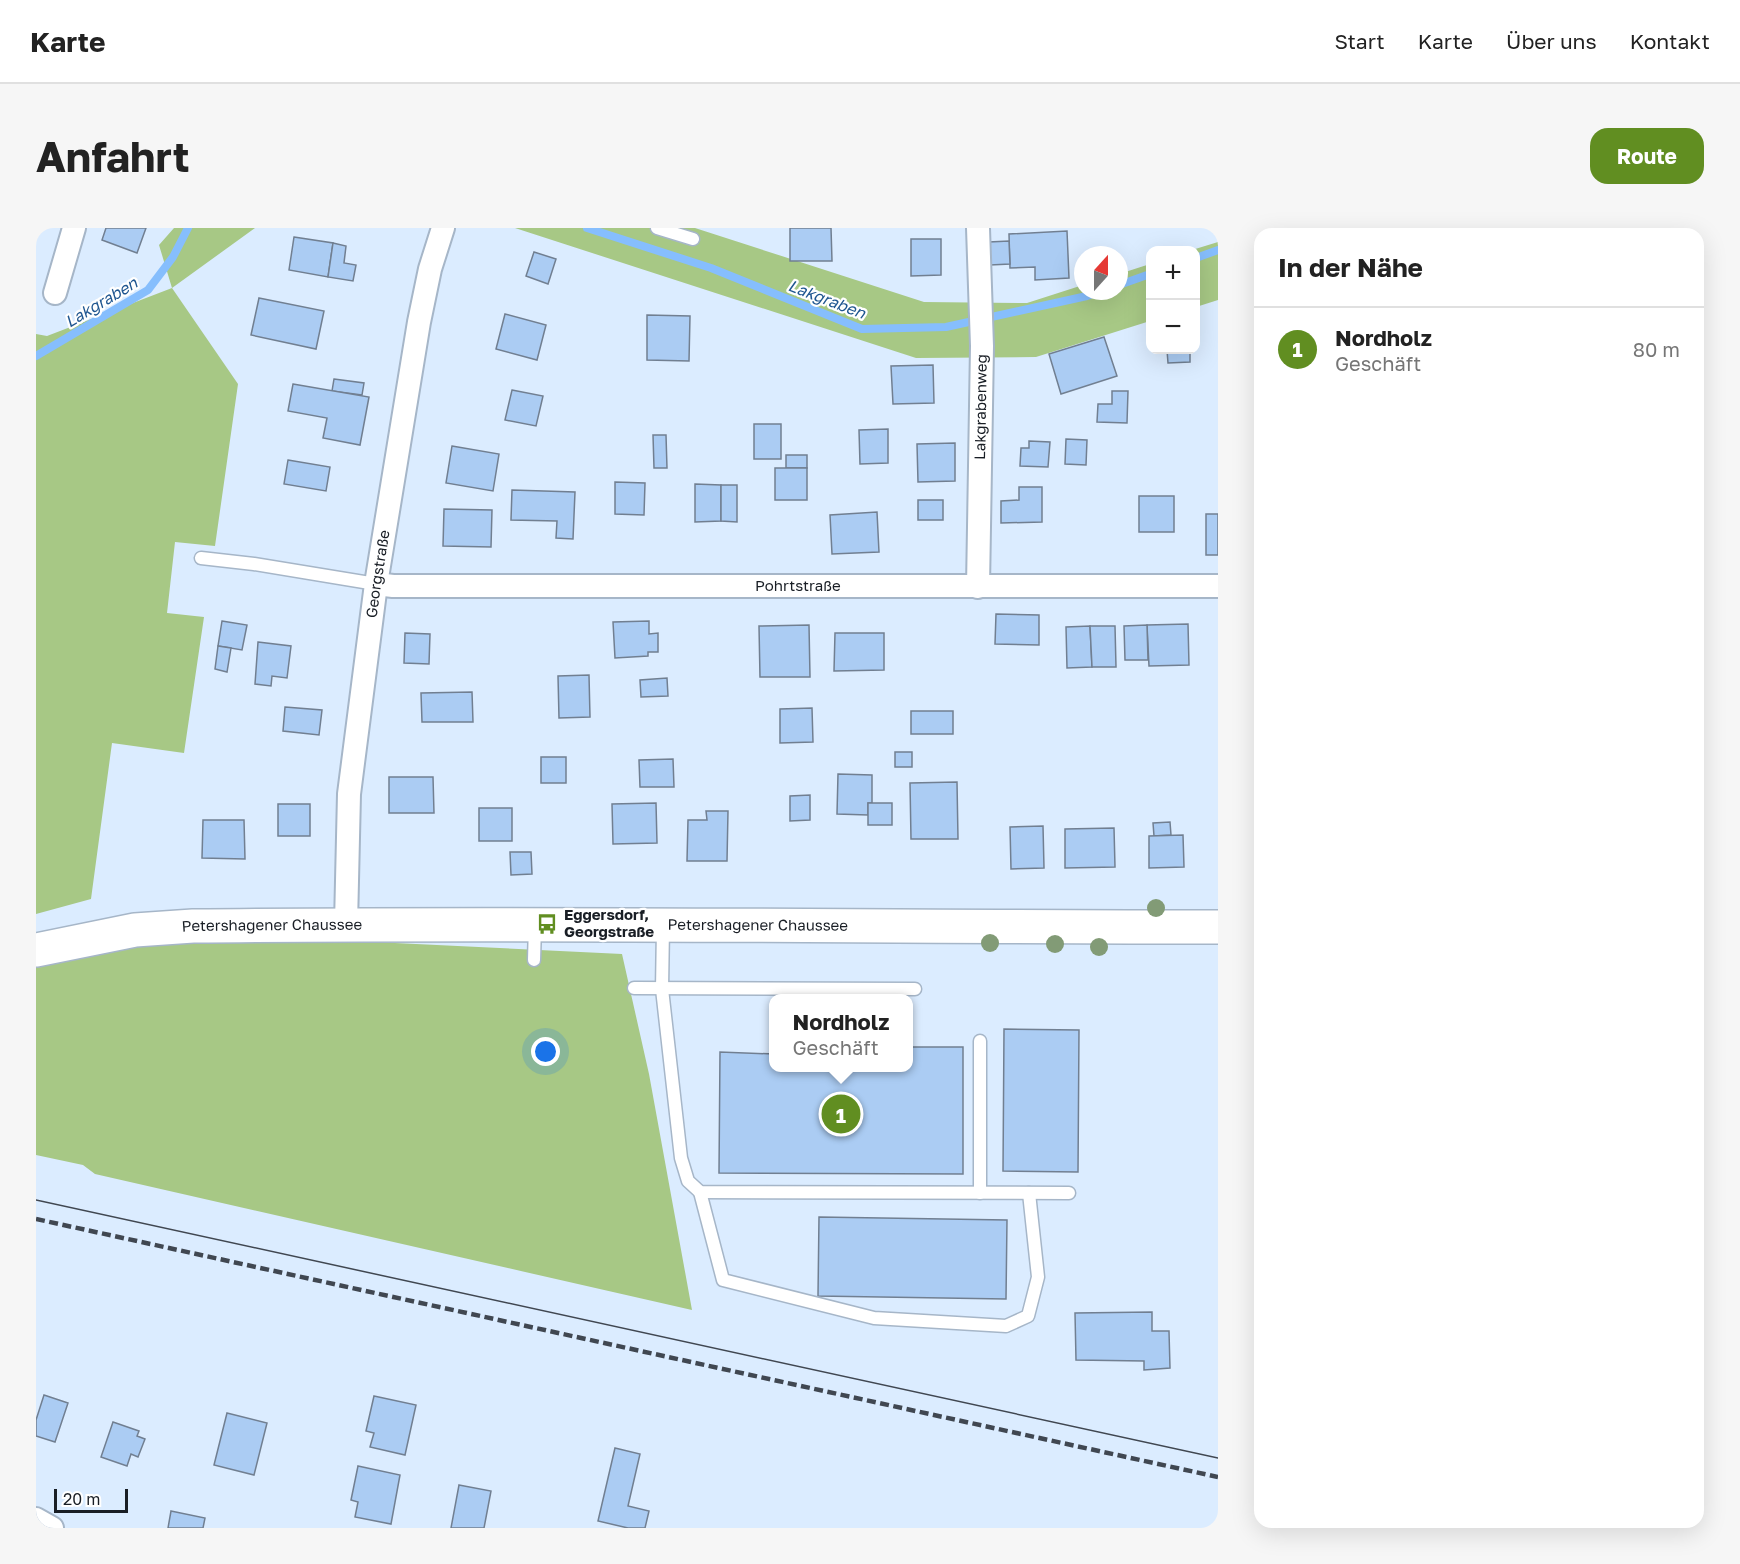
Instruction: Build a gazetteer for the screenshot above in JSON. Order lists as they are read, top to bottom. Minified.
{"streets":{"street":["Lakgrabenweg","Georgstraße","Pohrtstraße","Petershagener Chaussee"]},"crossings":[["Lakgrabenweg","Pohrtstraße"],["Georgstraße","Pohrtstraße"],["Georgstraße","Petershagener Chaussee"]],"water":["Lakgraben"],"places":{"bus stop":["Eggersdorf, Georgstraße"]},"scale_bar":"20 m","north":"top","page":{"header":"Karte","nav":["Start","Karte","Über uns","Kontakt"],"buttons":"Route","title":"Anfahrt","heading":"In der Nähe","map_buttons":["+","−"],"list":[{"mark":"1","name":"Nordholz","note":"Geschäft","value":"80 m"}],"popup":["Nordholz","Geschäft"],"pins":"1","scale":"20 m"}}
